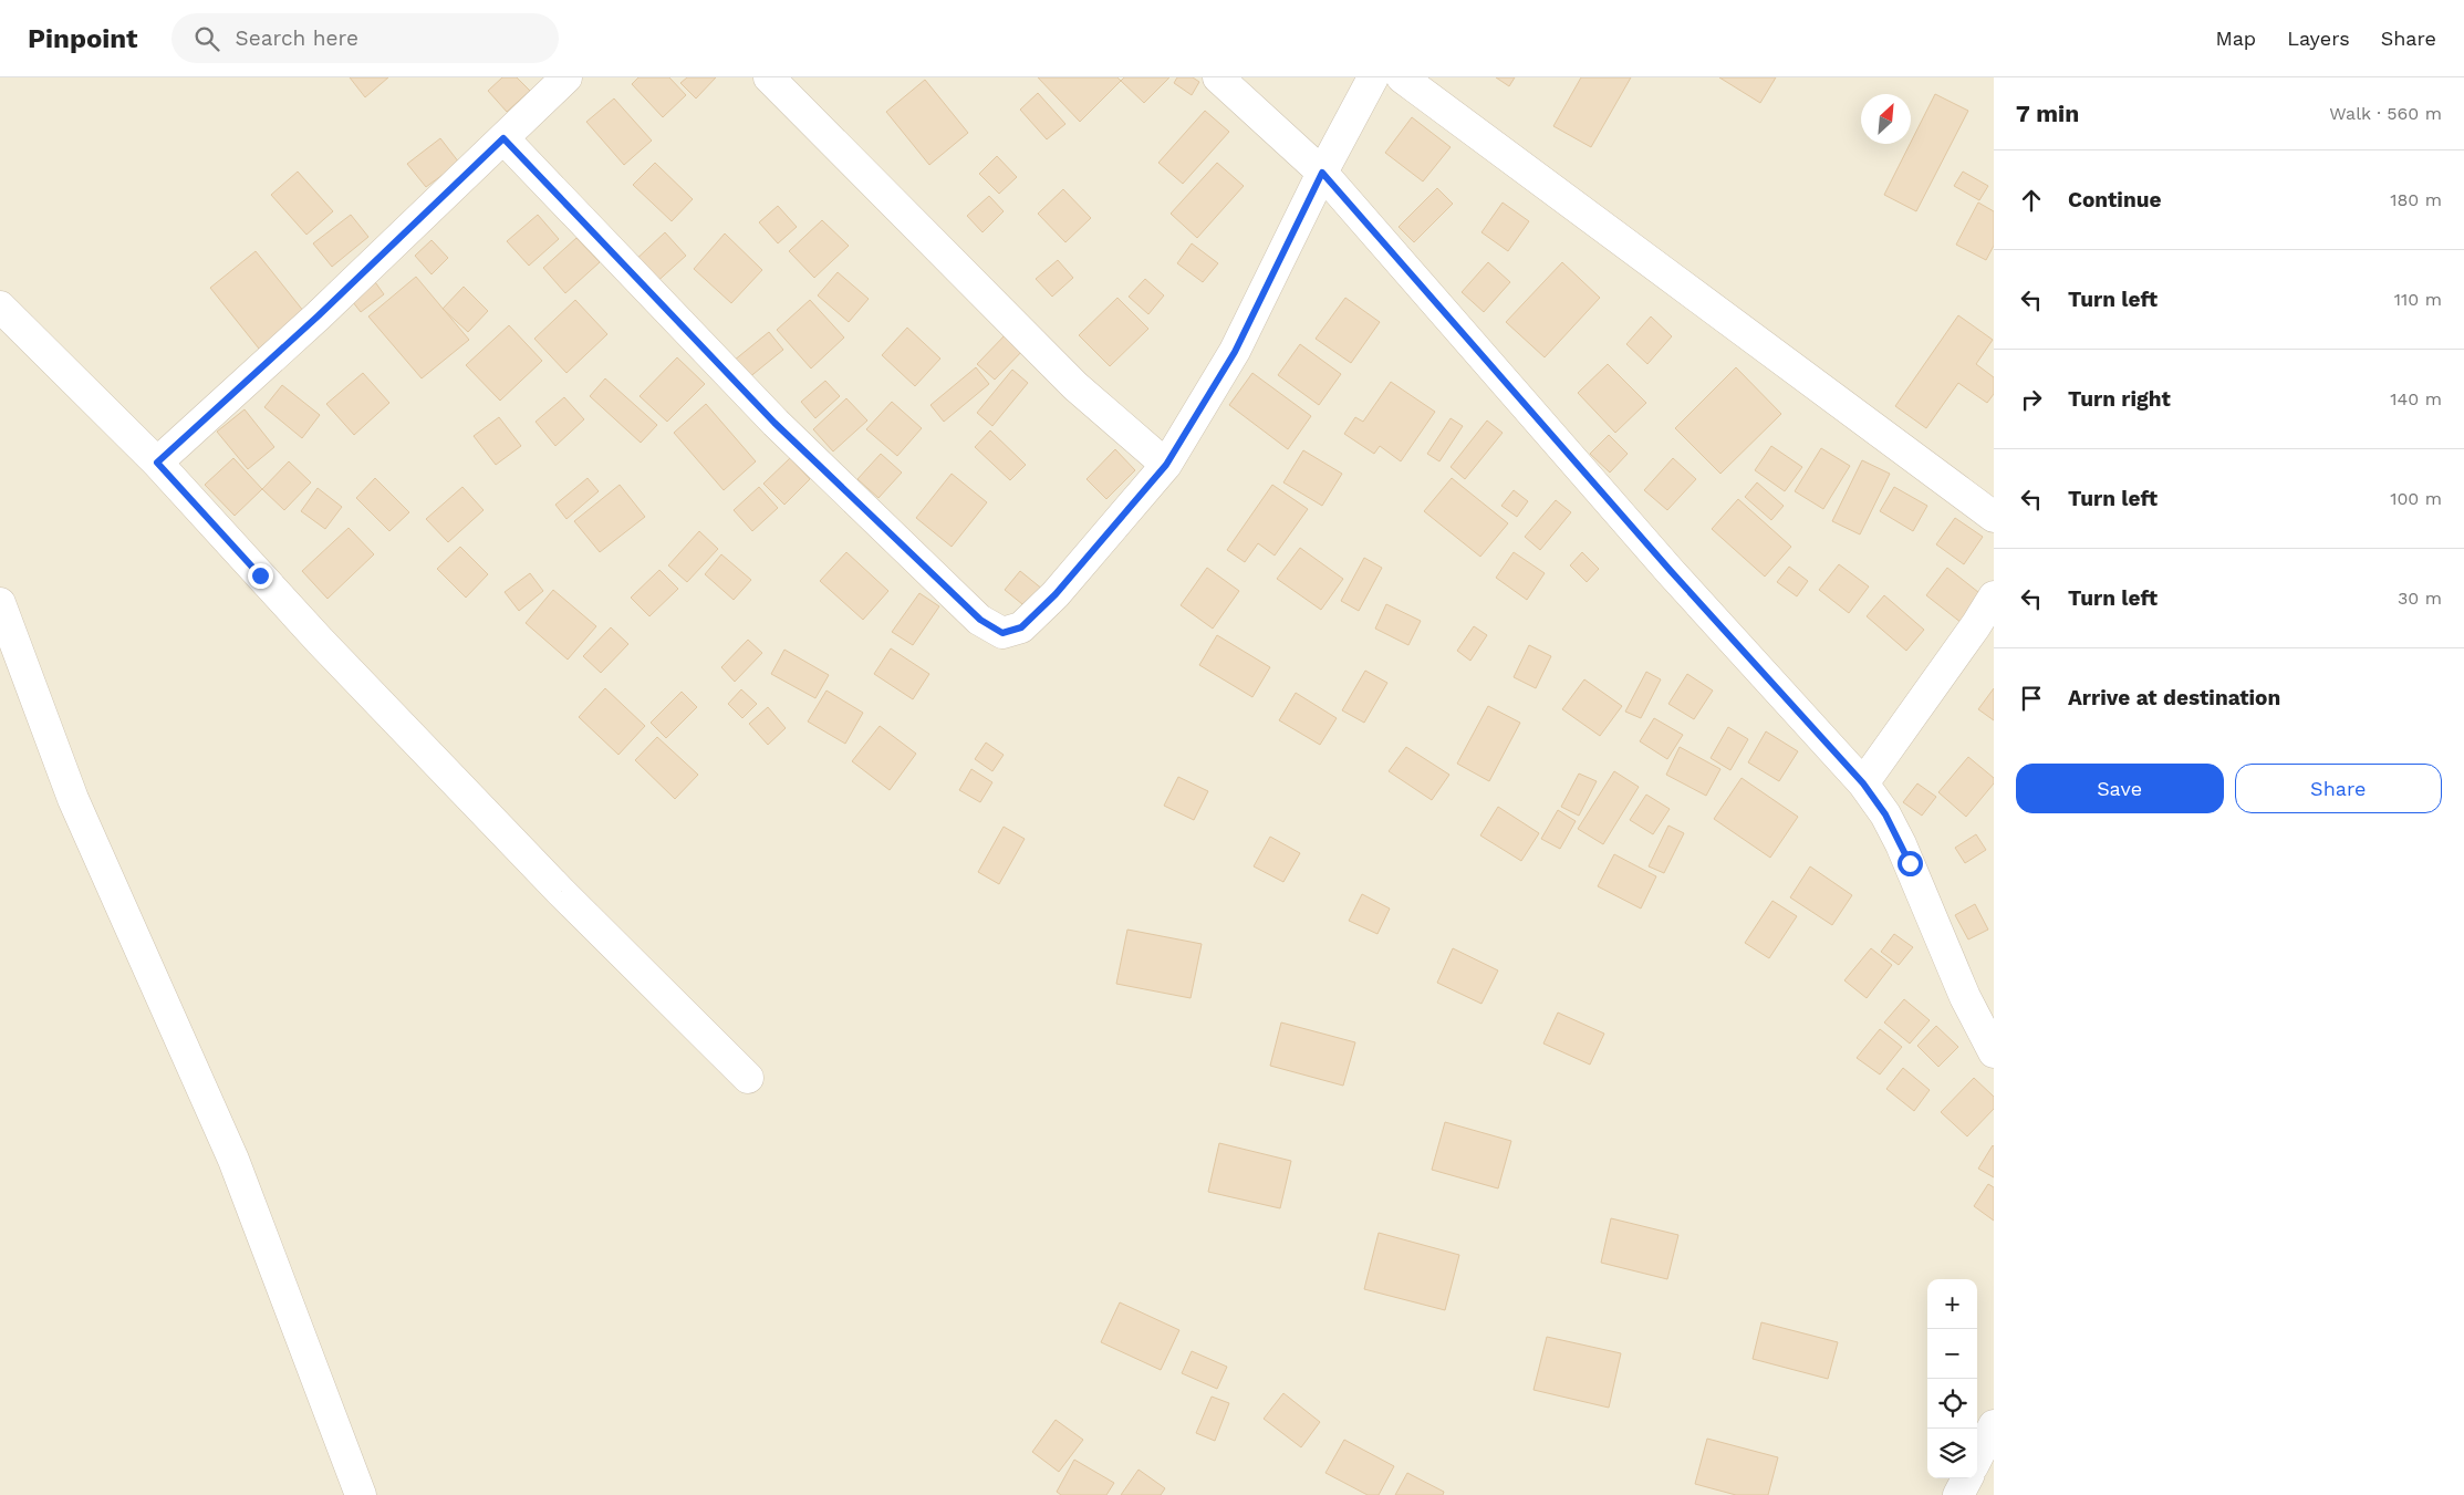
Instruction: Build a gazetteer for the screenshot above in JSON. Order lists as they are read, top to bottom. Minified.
{"north":"top right","page":{"header":"Pinpoint","search":"Search here","nav":["Map","Layers","Share"],"heading":["7 min","Walk · 560 m"],"list":[["Continue","180 m"],["Turn left","110 m"],["Turn right","140 m"],["Turn left","100 m"],["Turn left","30 m"],"Arrive at destination"],"buttons":["Save","Share"],"map_buttons":["+","−"]}}
